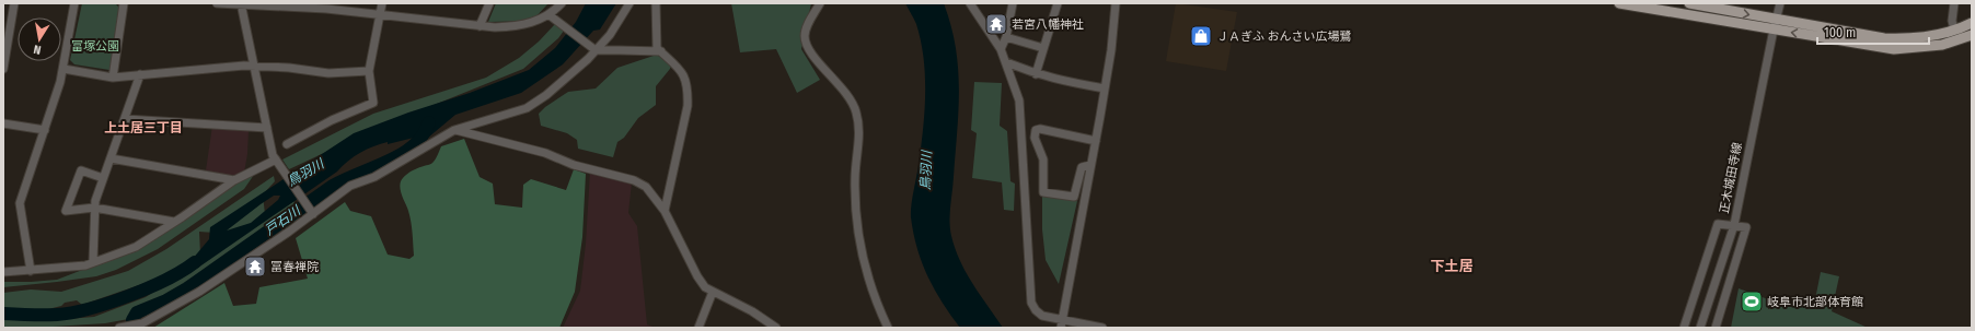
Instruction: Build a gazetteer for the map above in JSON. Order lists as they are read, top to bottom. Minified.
{"streets":{"street":["正木城田寺線"]},"districts":["上土居三丁目","下土居"],"water":["鳥羽川","戸石川"],"parks":["富塚公園"],"places":{"temple":["若宮八幡神社","冨春禅院"],"shop":["ＪＡぎふ おんさい広場鷺"],"sports":["岐阜市北部体育館"]},"scale_bar":"100 m","north":"bottom"}
